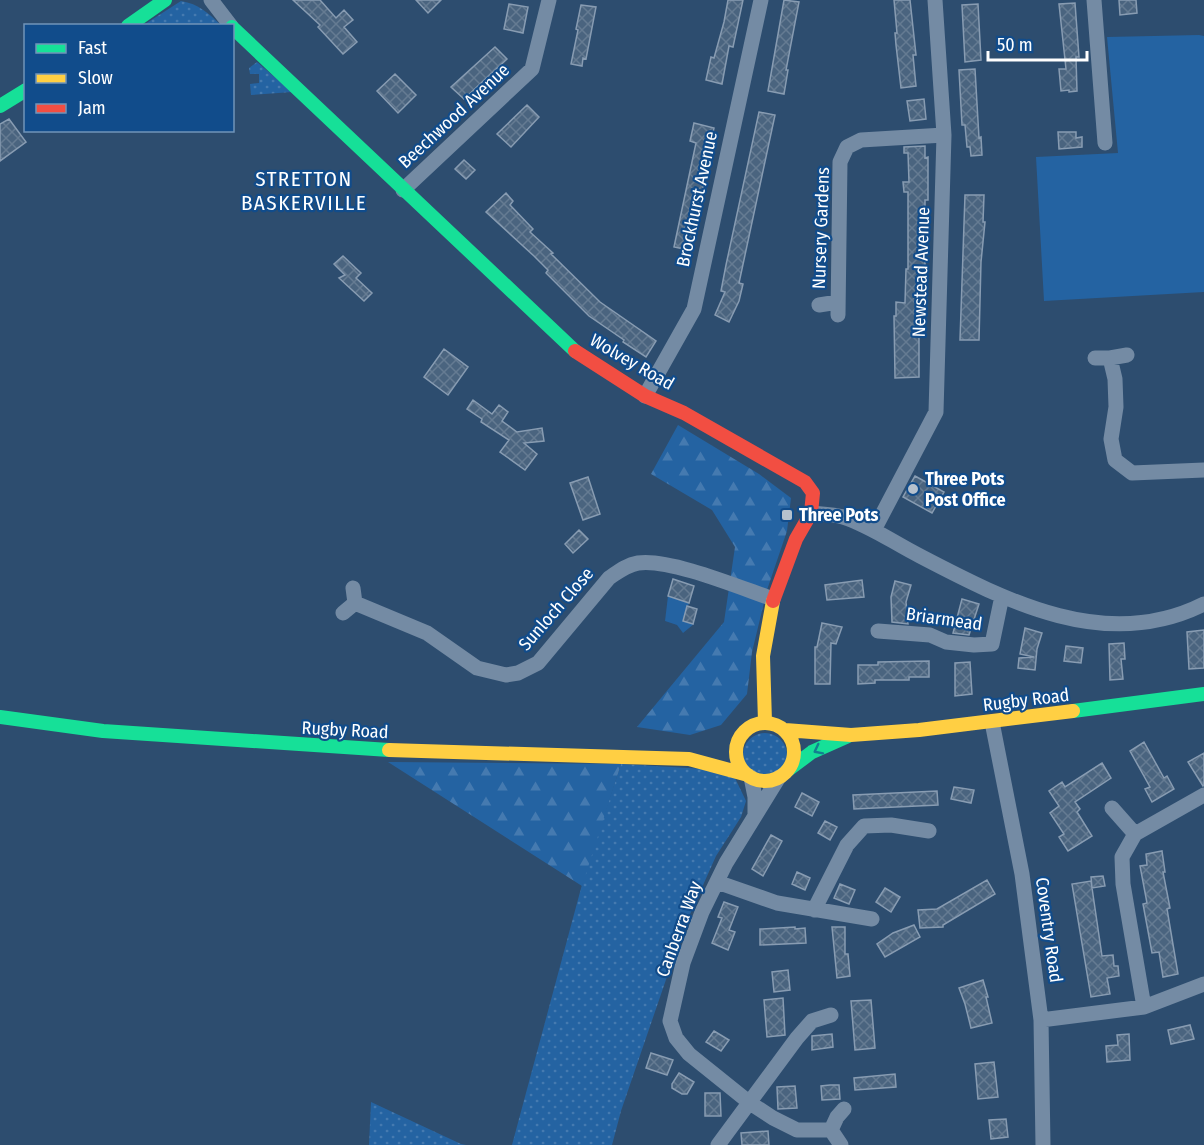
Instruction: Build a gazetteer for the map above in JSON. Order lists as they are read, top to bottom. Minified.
{"streets":{"main road":["Wolvey Road","Rugby Road"],"street":["Beechwood Avenue","Brockhurst Avenue","Nursery Gardens","Newstead Avenue","Sunloch Close","Briarmead","Canberra Way","Coventry Road"]},"crossings":[["Beechwood Avenue","Wolvey Road"],["Brockhurst Avenue","Wolvey Road"],["Nursery Gardens","Newstead Avenue"],["Rugby Road","Canberra Way"],["Rugby Road","Coventry Road"]],"districts":["STRETTON BASKERVILLE"],"places":{"other":["Three Pots Post Office"],"transit":["Three Pots"]},"legend":["Fast","Slow","Jam"],"scale_bar":"50 m"}
